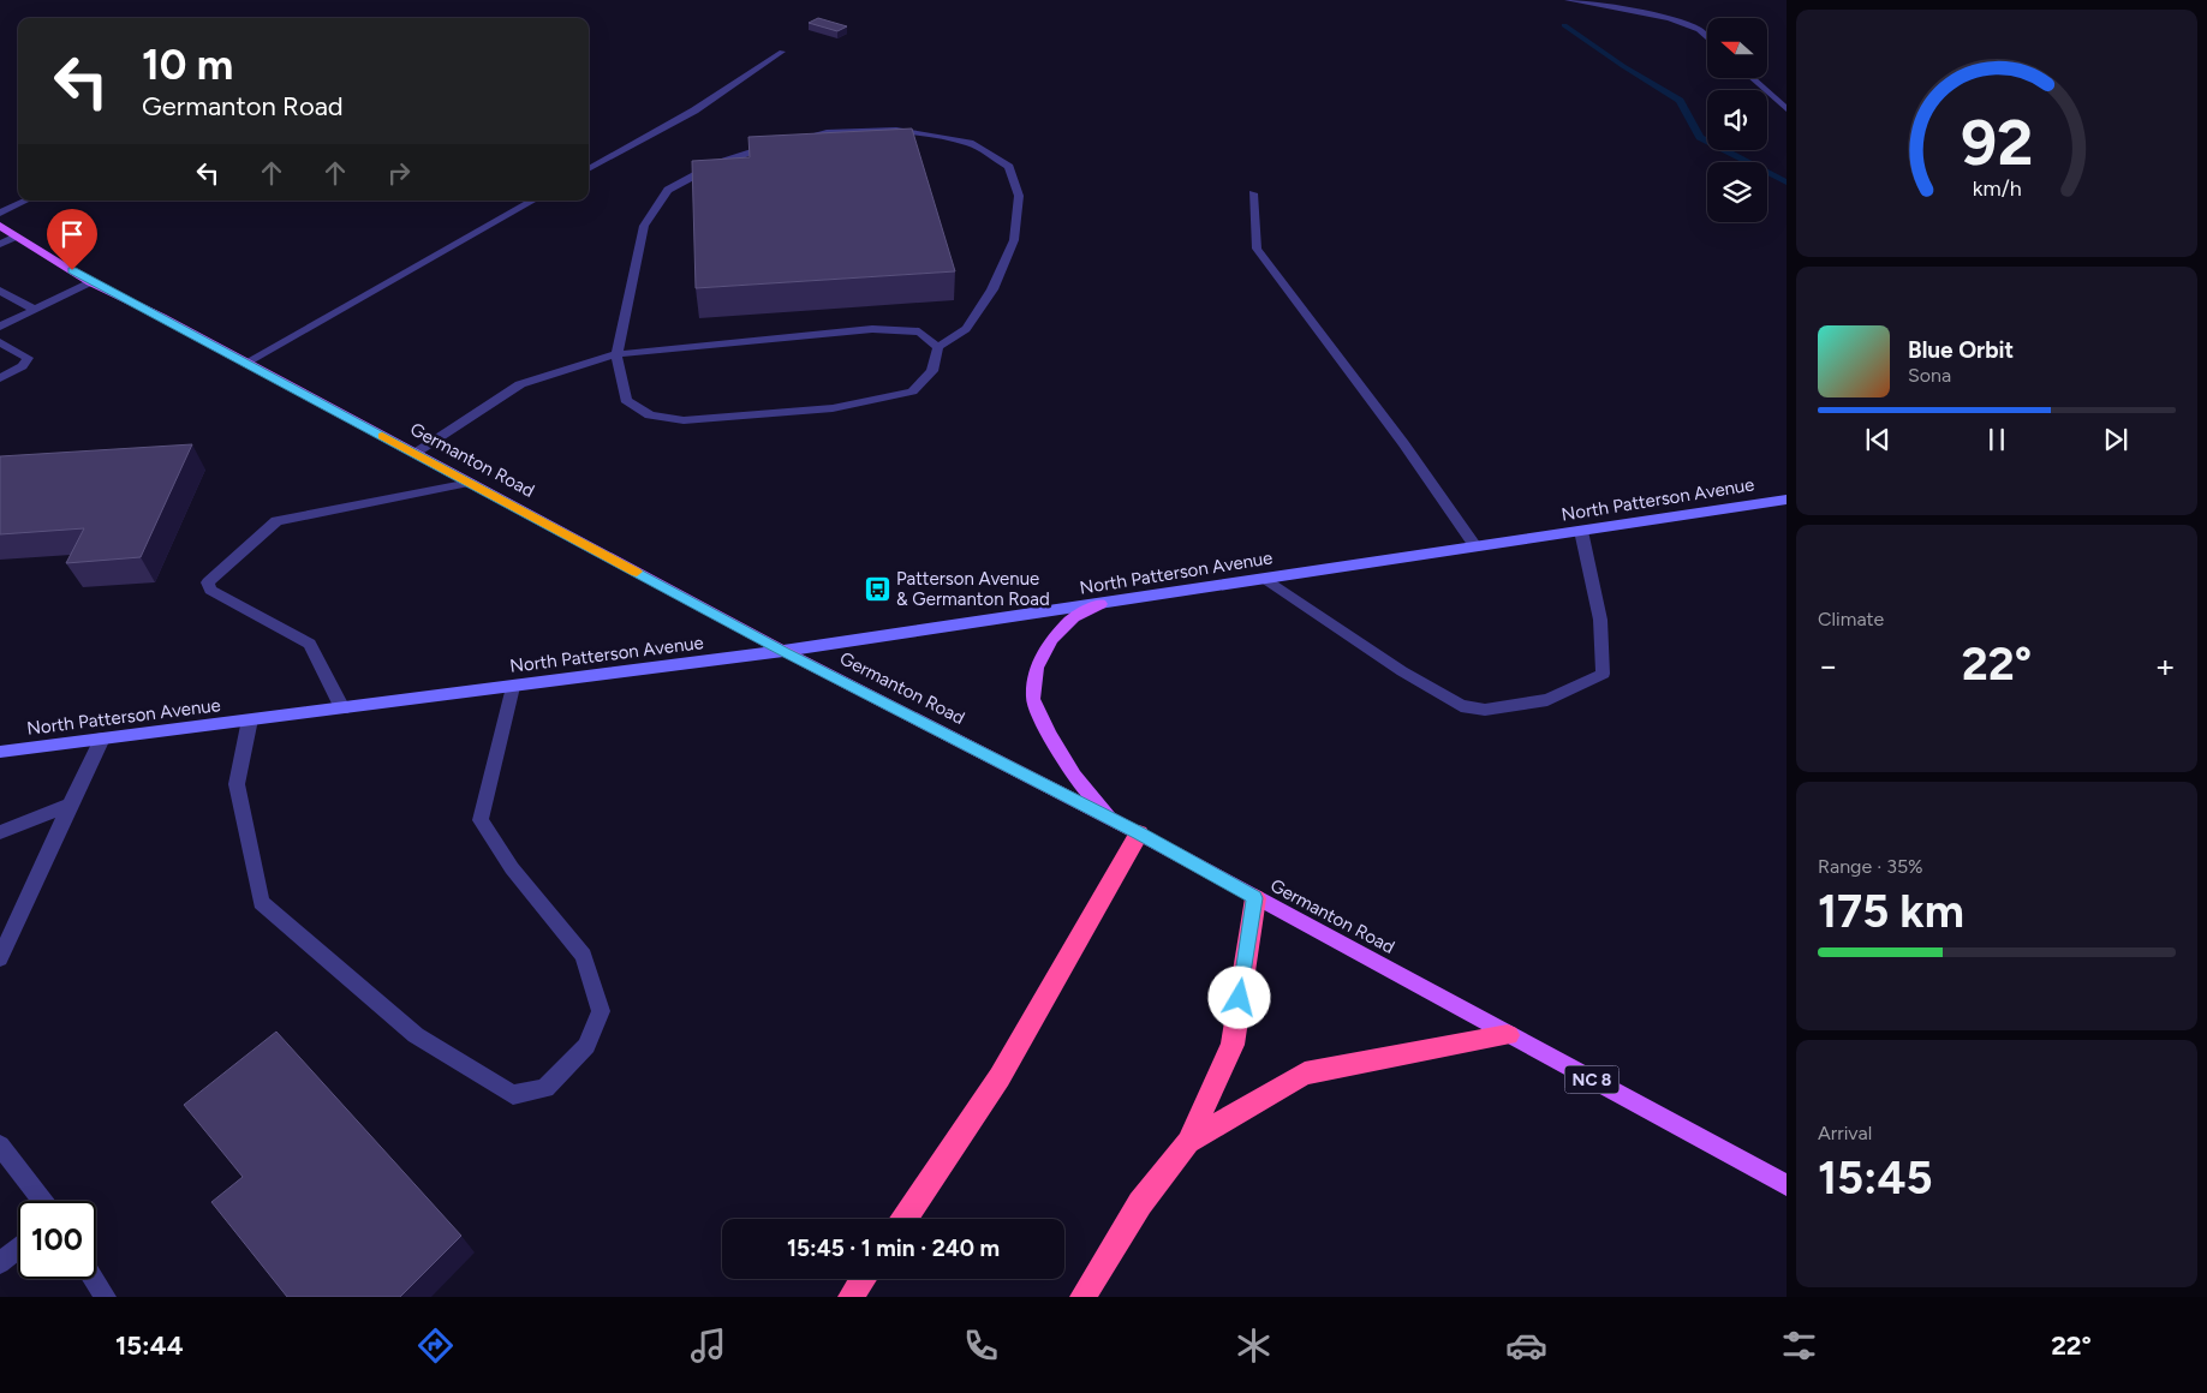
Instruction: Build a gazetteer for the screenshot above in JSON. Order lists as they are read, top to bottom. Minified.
{"streets":{"main road":["Germanton Road","North Patterson Avenue","NC 8"]},"crossings":[["Germanton Road","North Patterson Avenue"]],"places":{"bus stop":["Patterson Avenue & Germanton Road"]},"north":"left","page":{"turn":["10 m","Germanton Road"],"song":["Blue Orbit","Sona"],"tile":["Climate",["Range · 35%","175 km"],["Arrival","15:45"]],"heat":["−","22°","+"],"limit":"100","trip":"15:45 · 1 min · 240 m","tabs":["15:44","22°"],"gauge":["92","km/h"]}}
